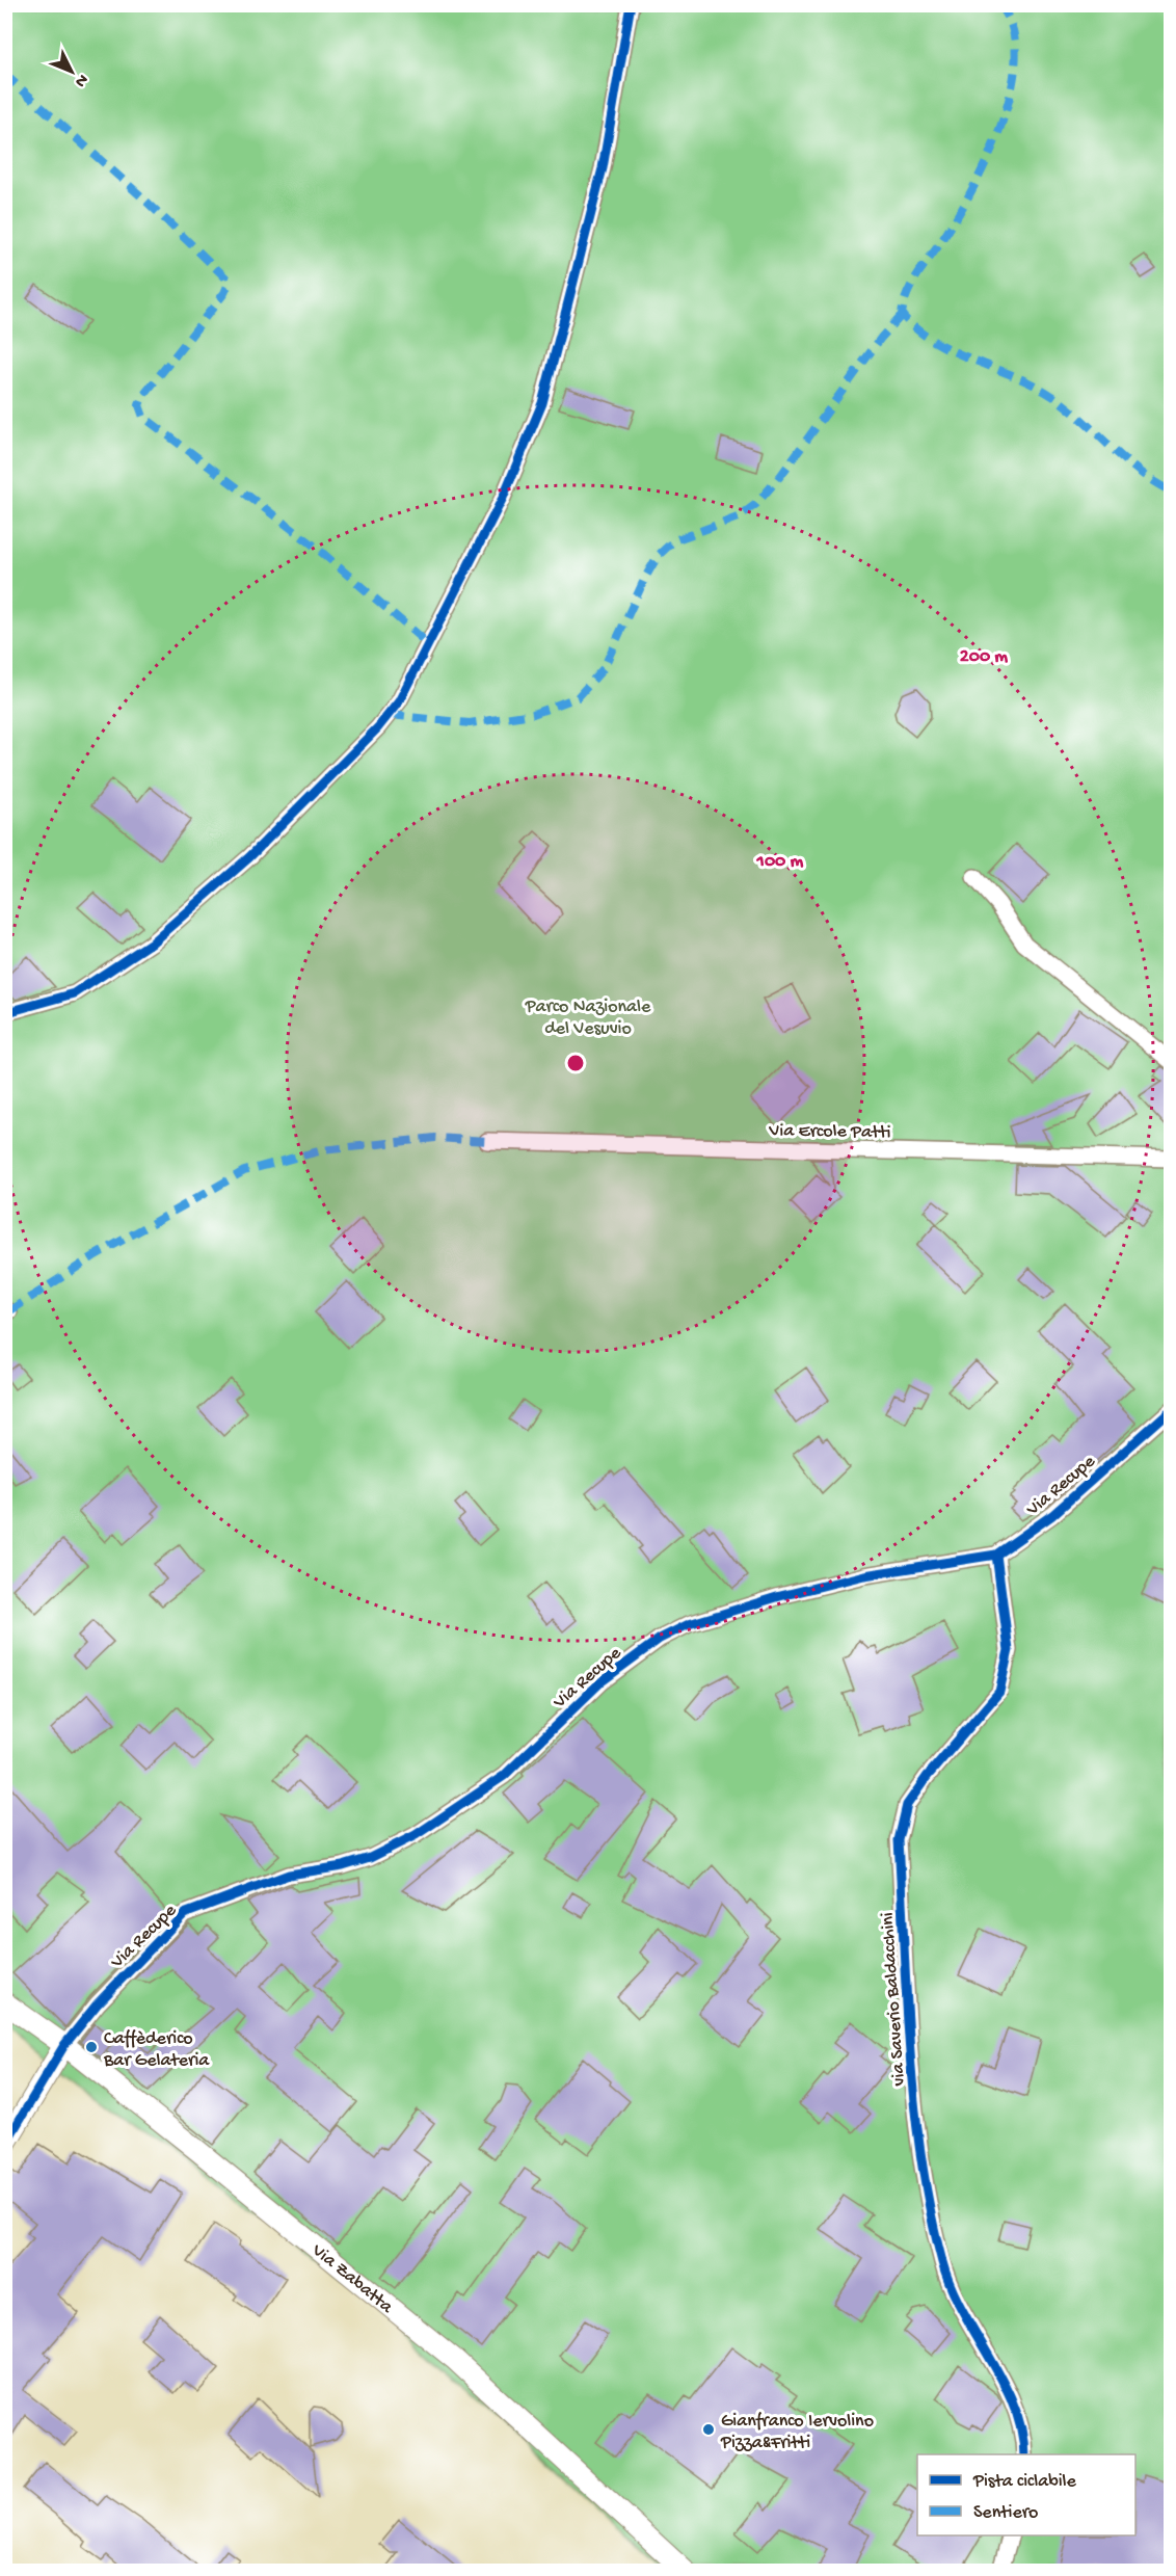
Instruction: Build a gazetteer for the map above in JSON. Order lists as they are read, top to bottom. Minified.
{"streets":{"street":["Via Ercole Patti","Via Recupe","via Saverio Baldacchini","Via Zabatta"]},"crossings":[["Via Recupe","via Saverio Baldacchini"],["Via Recupe","Via Zabatta"]],"parks":["Parco Nazionale del Vesuvio"],"places":["Caffèderico Bar Gelateria","Gianfranco Iervolino Pizza&Fritti"],"legend":["Pista ciclabile","Sentiero"],"north":"bottom right","rings":["200 m","100 m"]}
